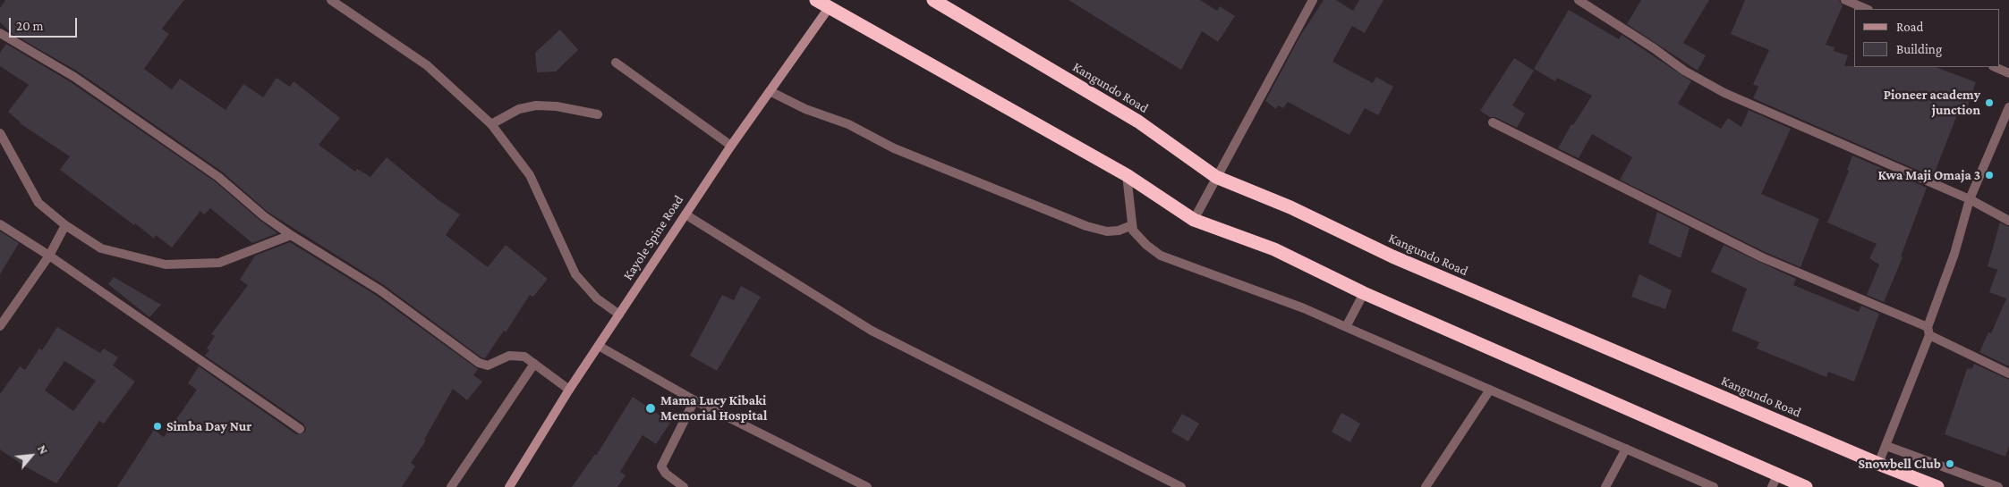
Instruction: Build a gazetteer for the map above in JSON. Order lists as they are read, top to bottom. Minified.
{"streets":{"highway":["Kangundo Road"],"main road":["Kayole Spine Road"]},"places":["Pioneer academy junction","Kwa Maji Omaja 3","Mama Lucy Kibaki Memorial Hospital","Simba Day Nur","Snowbell Club"],"legend":["Road","Building"],"scale_bar":"20 m","north":"top right"}
